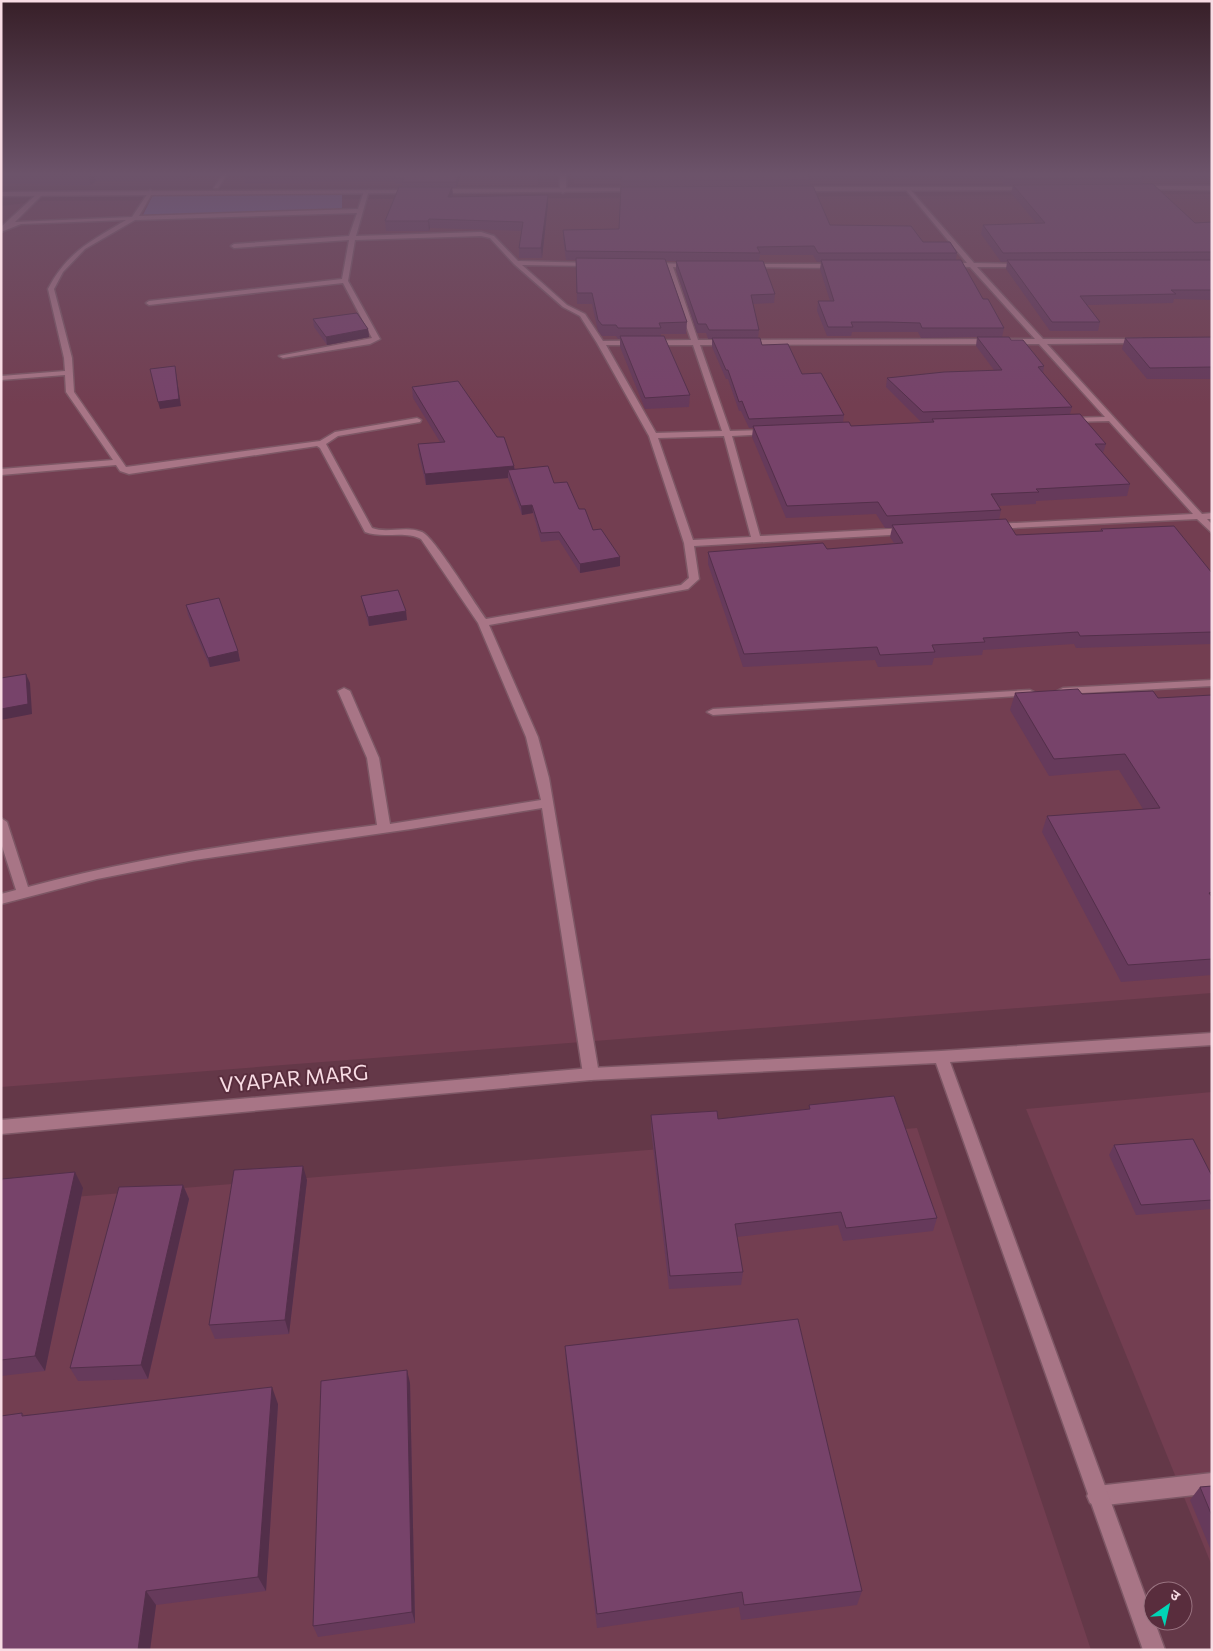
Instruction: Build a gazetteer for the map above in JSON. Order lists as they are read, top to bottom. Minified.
{"streets":{"street":["VYAPAR MARG"]},"north":"top right"}
